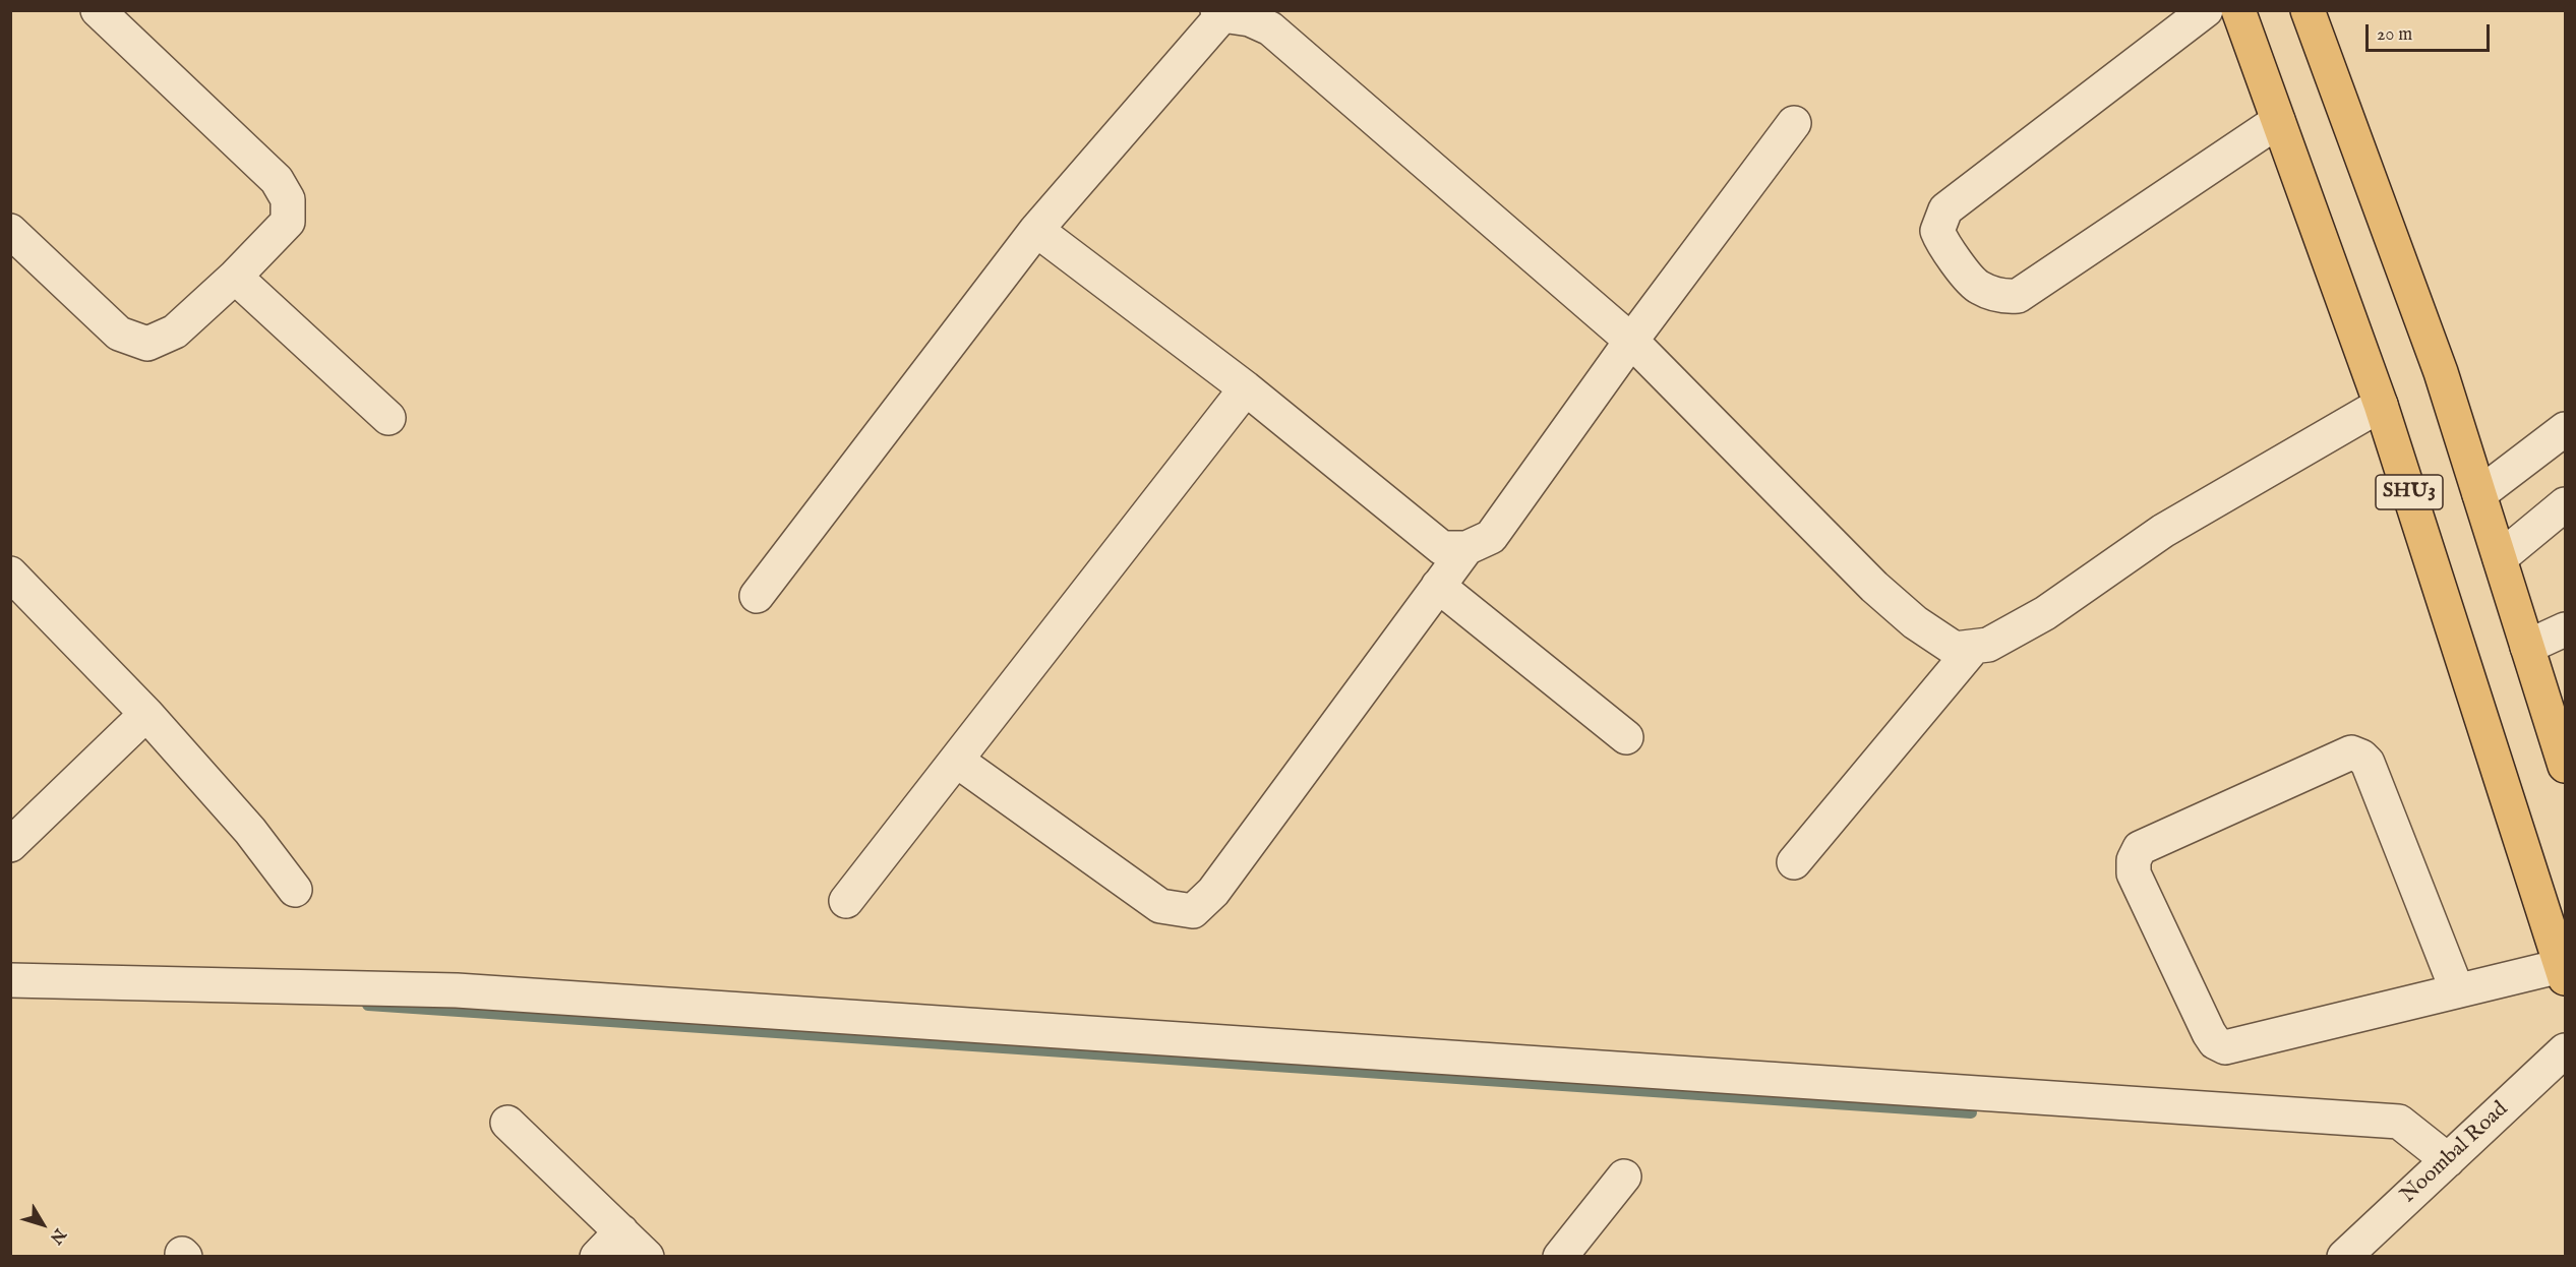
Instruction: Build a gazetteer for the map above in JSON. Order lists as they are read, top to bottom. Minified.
{"streets":{"main road":["SHU3"],"street":["Noombal Road"]},"scale_bar":"20 m","north":"bottom right"}
